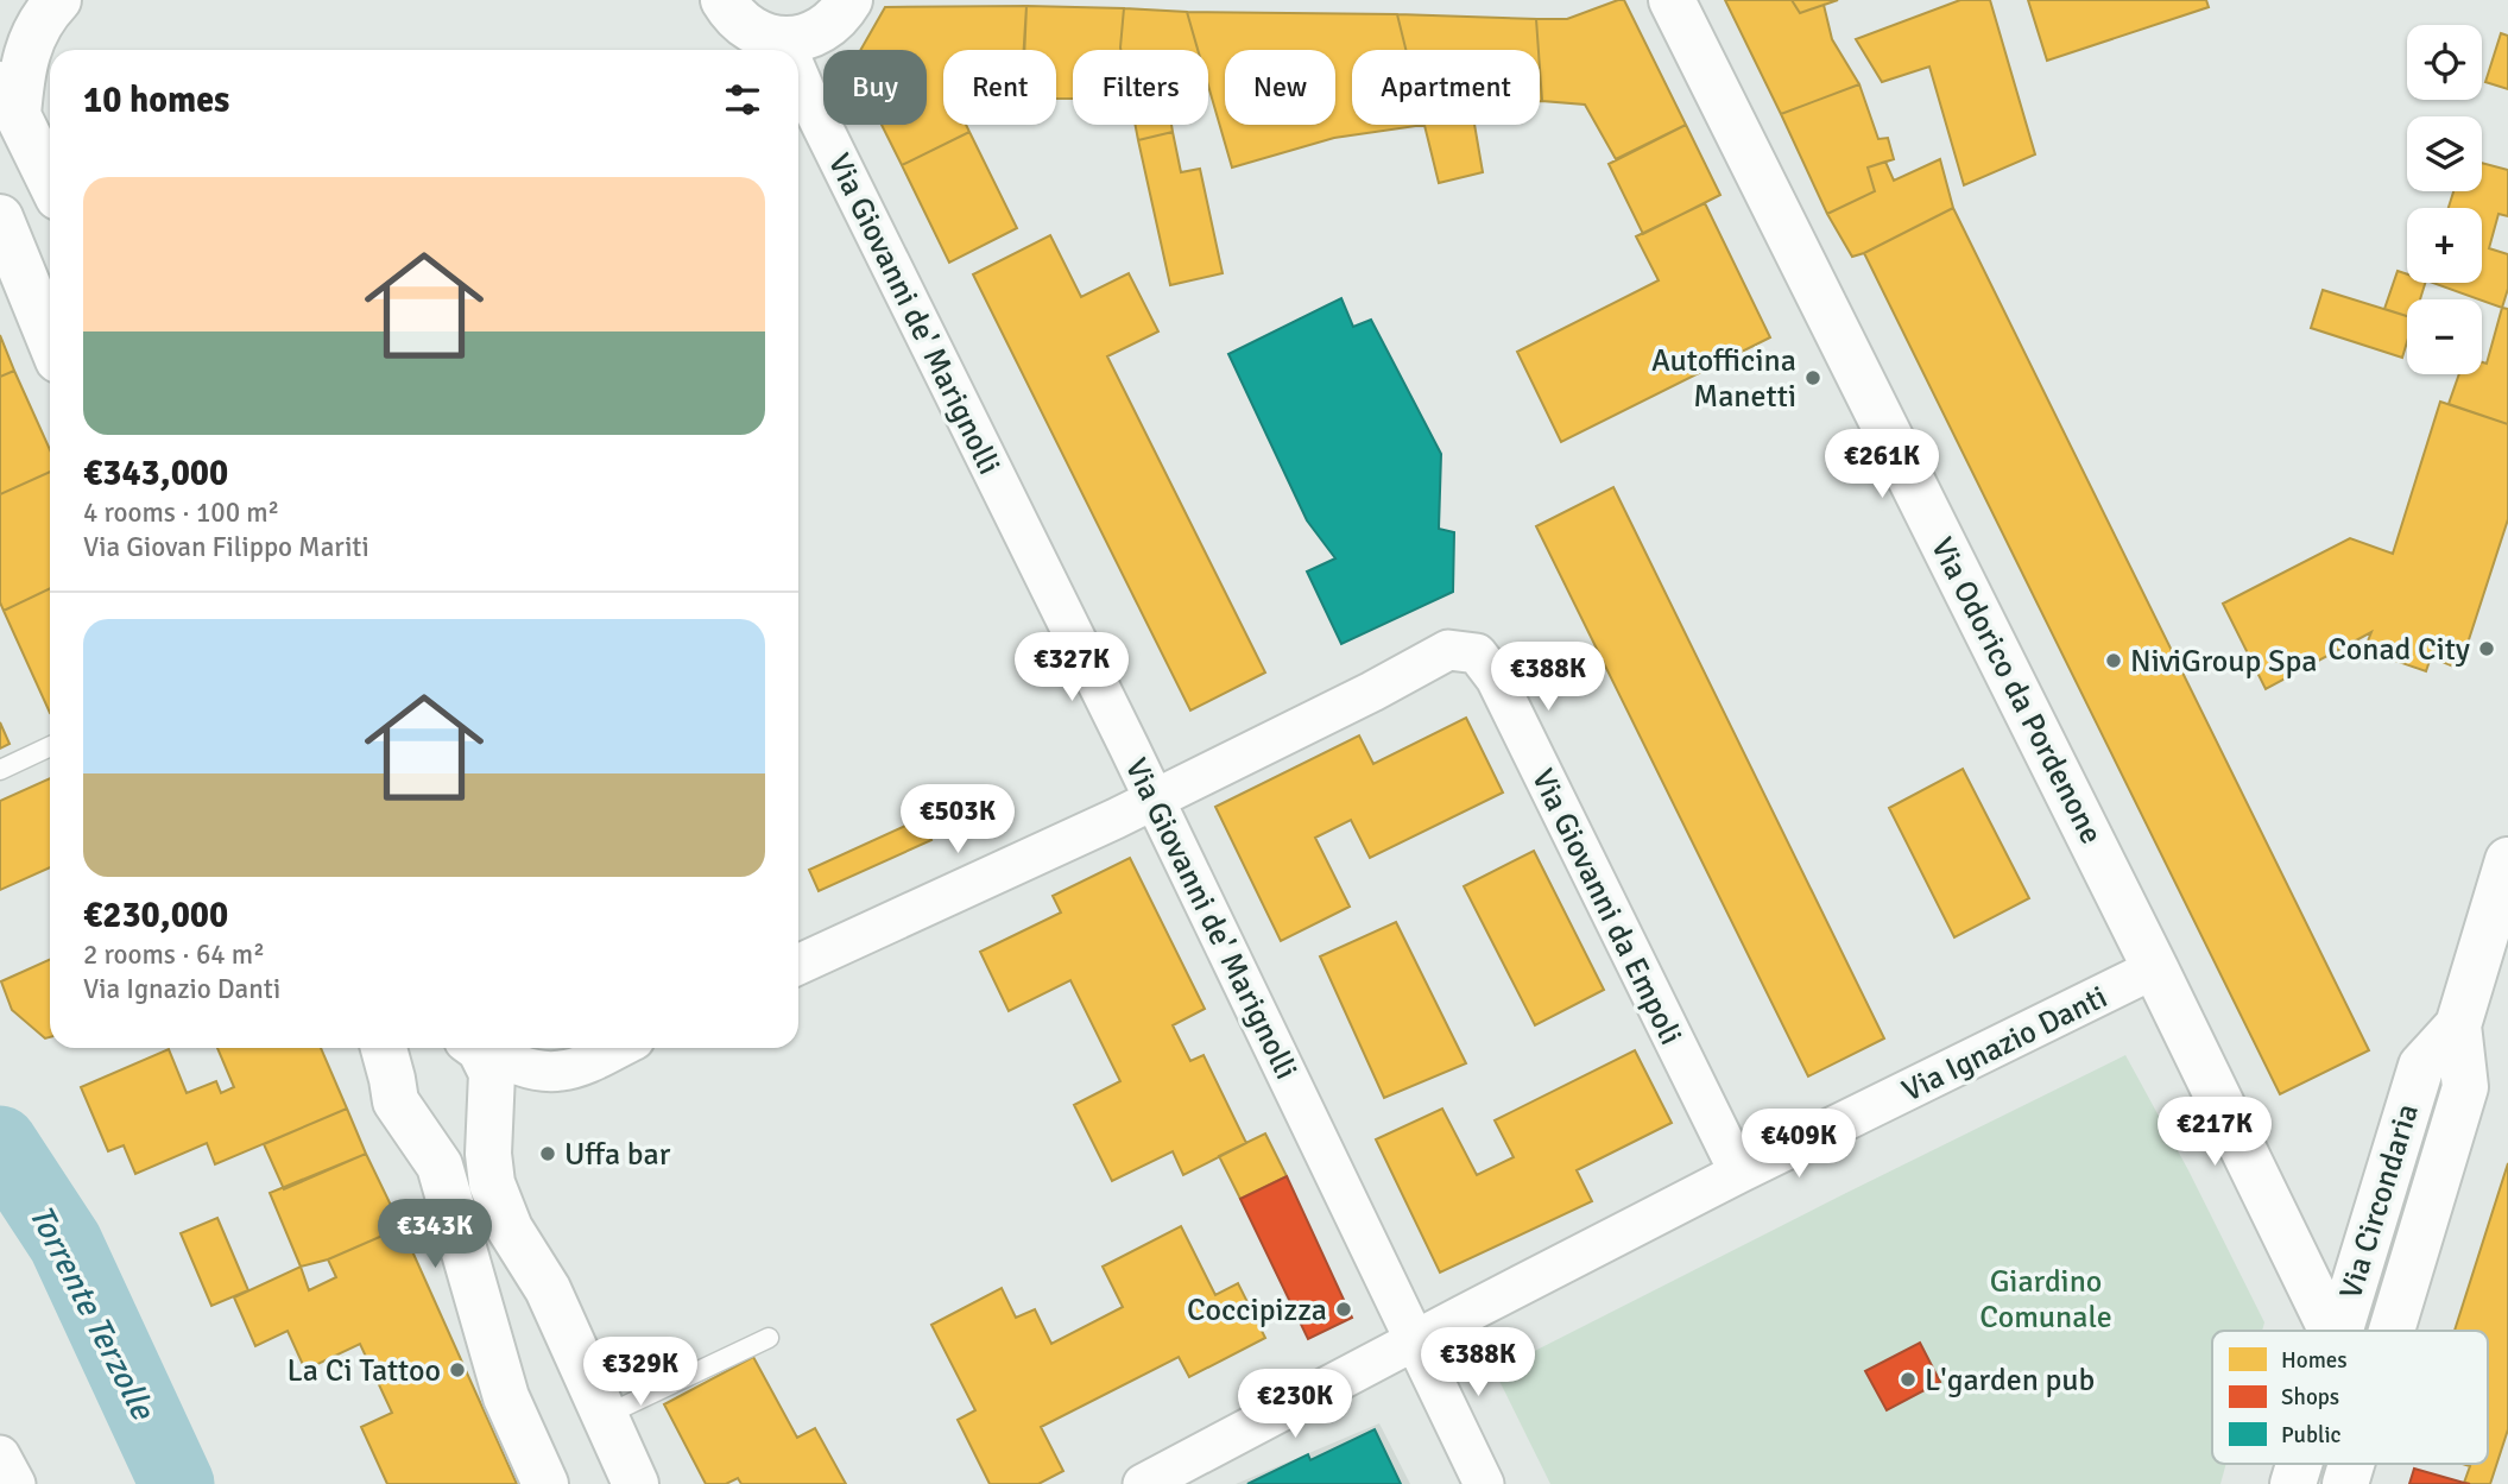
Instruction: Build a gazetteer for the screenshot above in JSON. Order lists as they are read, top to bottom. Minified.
{"streets":{"street":["Via Giovanni de' Marignolli","Via Odorico da Pordenone","Via Giovanni da Empoli","Via Ignazio Danti","Via Circondaria"]},"crossings":[["Via Giovanni de' Marignolli","Via Giovanni da Empoli"],["Via Giovanni de' Marignolli","Via Ignazio Danti"],["Via Odorico da Pordenone","Via Ignazio Danti"],["Via Giovanni da Empoli","Via Ignazio Danti"]],"water":["Torrente Terzolle"],"parks":["Giardino Comunale"],"places":["Autofficina Manetti","Conad City","NiviGroup Spa","Uffa bar","Coccipizza","La Ci Tattoo","L'garden pub"],"legend":["Homes","Shops","Public"],"page":{"map_buttons":["+","−"],"chip":["Buy","Rent","Filters","New","Apartment"],"heading":"10 homes","list":[{"name":"€343,000","note":"4 rooms · 100 m² · Via Giovan Filippo Mariti"},{"name":"€230,000","note":"2 rooms · 64 m² · Via Ignazio Danti"}],"price":["€261K","€327K","€388K","€503K","€217K","€409K","€343K","€388K","€329K","€230K"]}}
